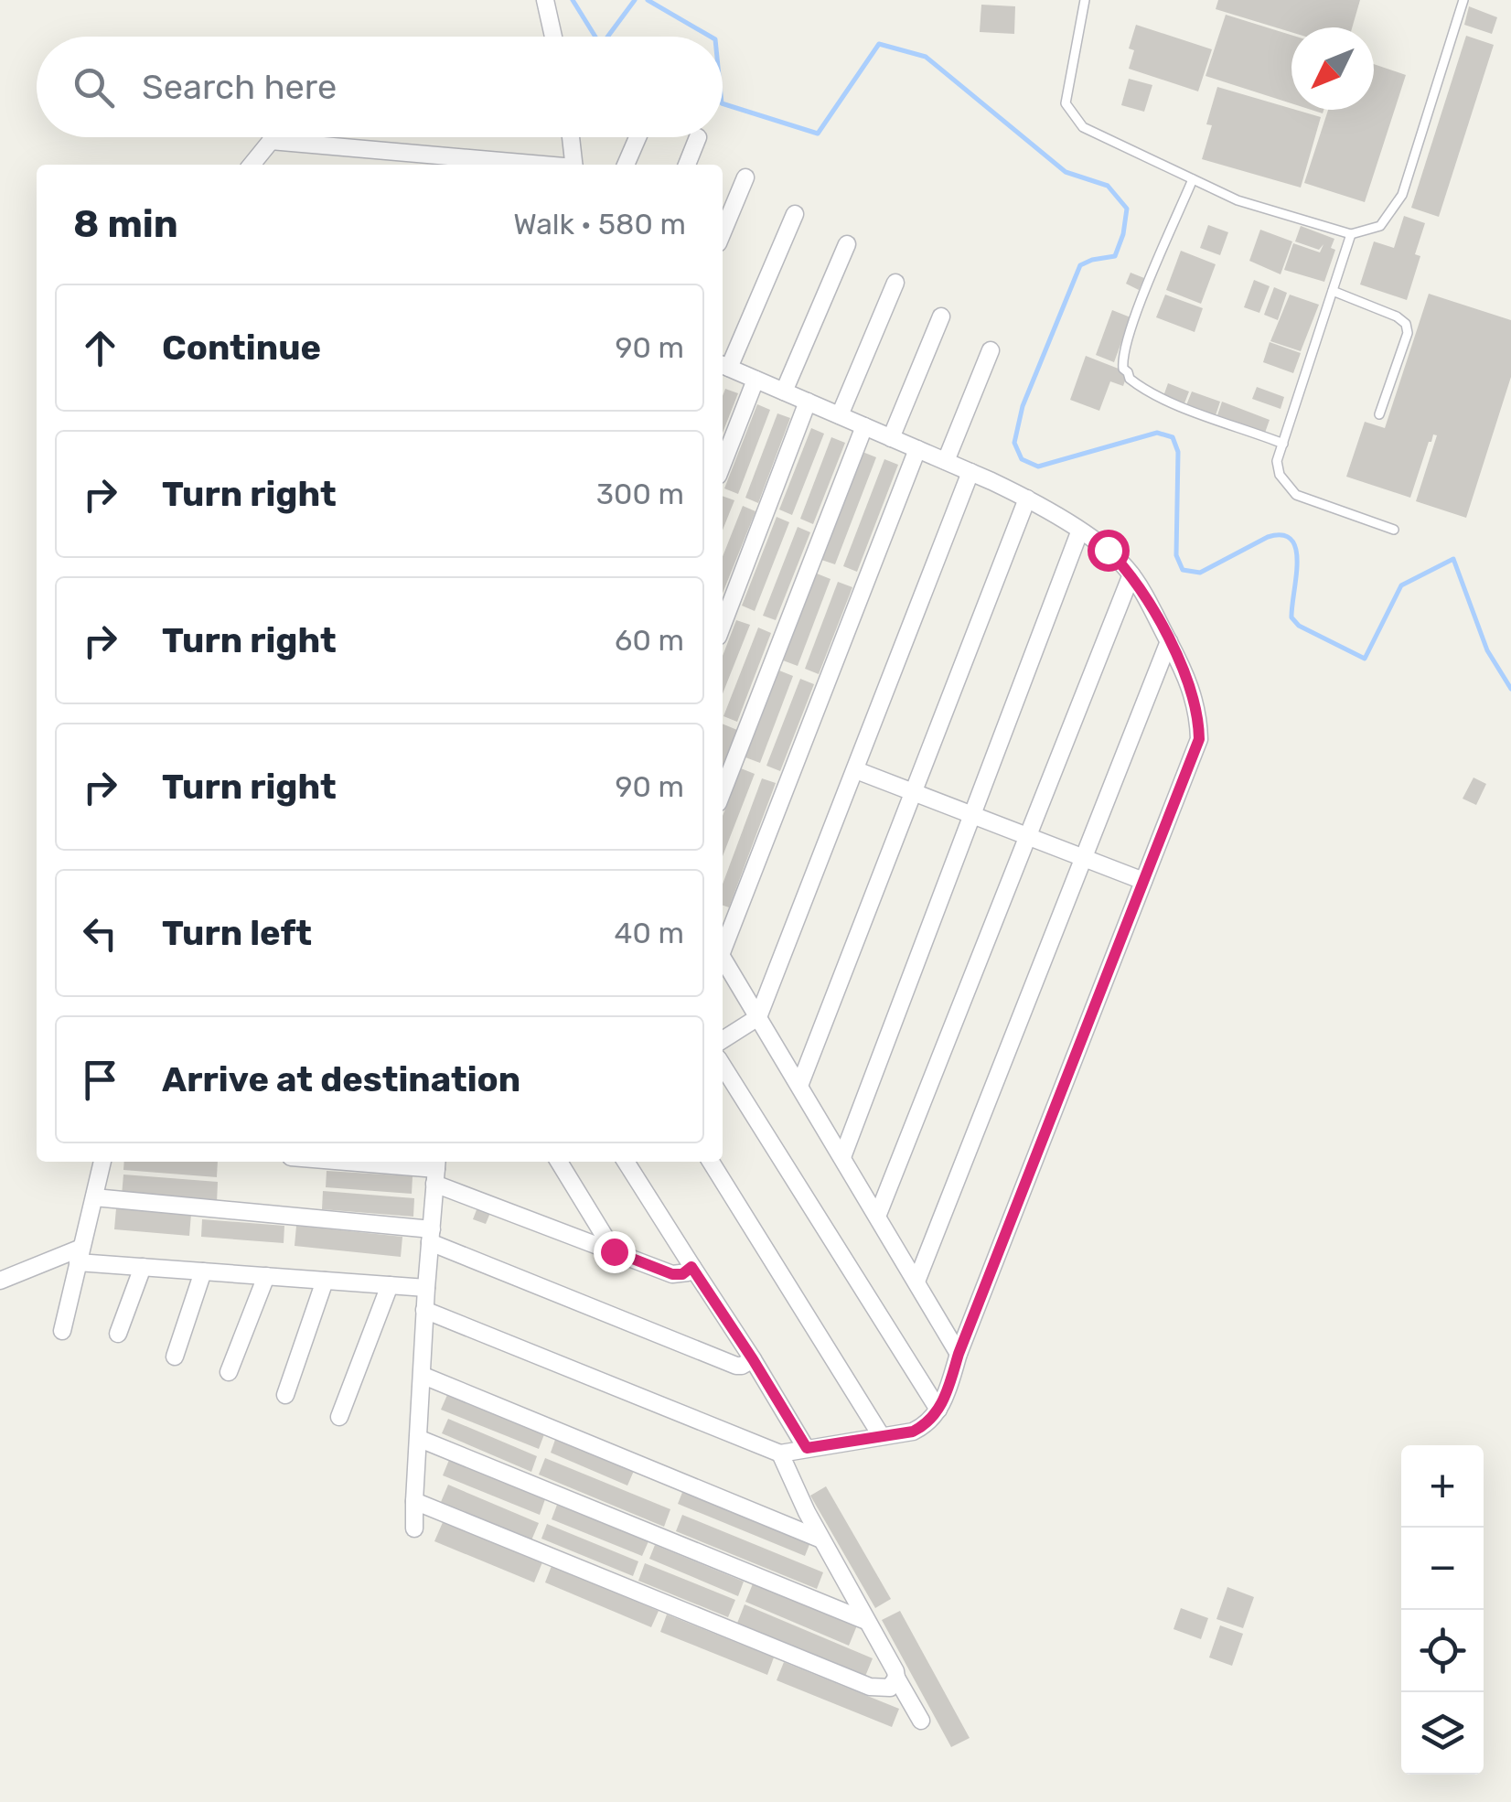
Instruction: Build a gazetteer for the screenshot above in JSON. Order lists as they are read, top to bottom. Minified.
{"north":"bottom left","page":{"search":"Search here","heading":["8 min","Walk · 580 m"],"list":[["Continue","90 m"],["Turn right","300 m"],["Turn right","60 m"],["Turn right","90 m"],["Turn left","40 m"],"Arrive at destination"],"map_buttons":["+","−"]}}
